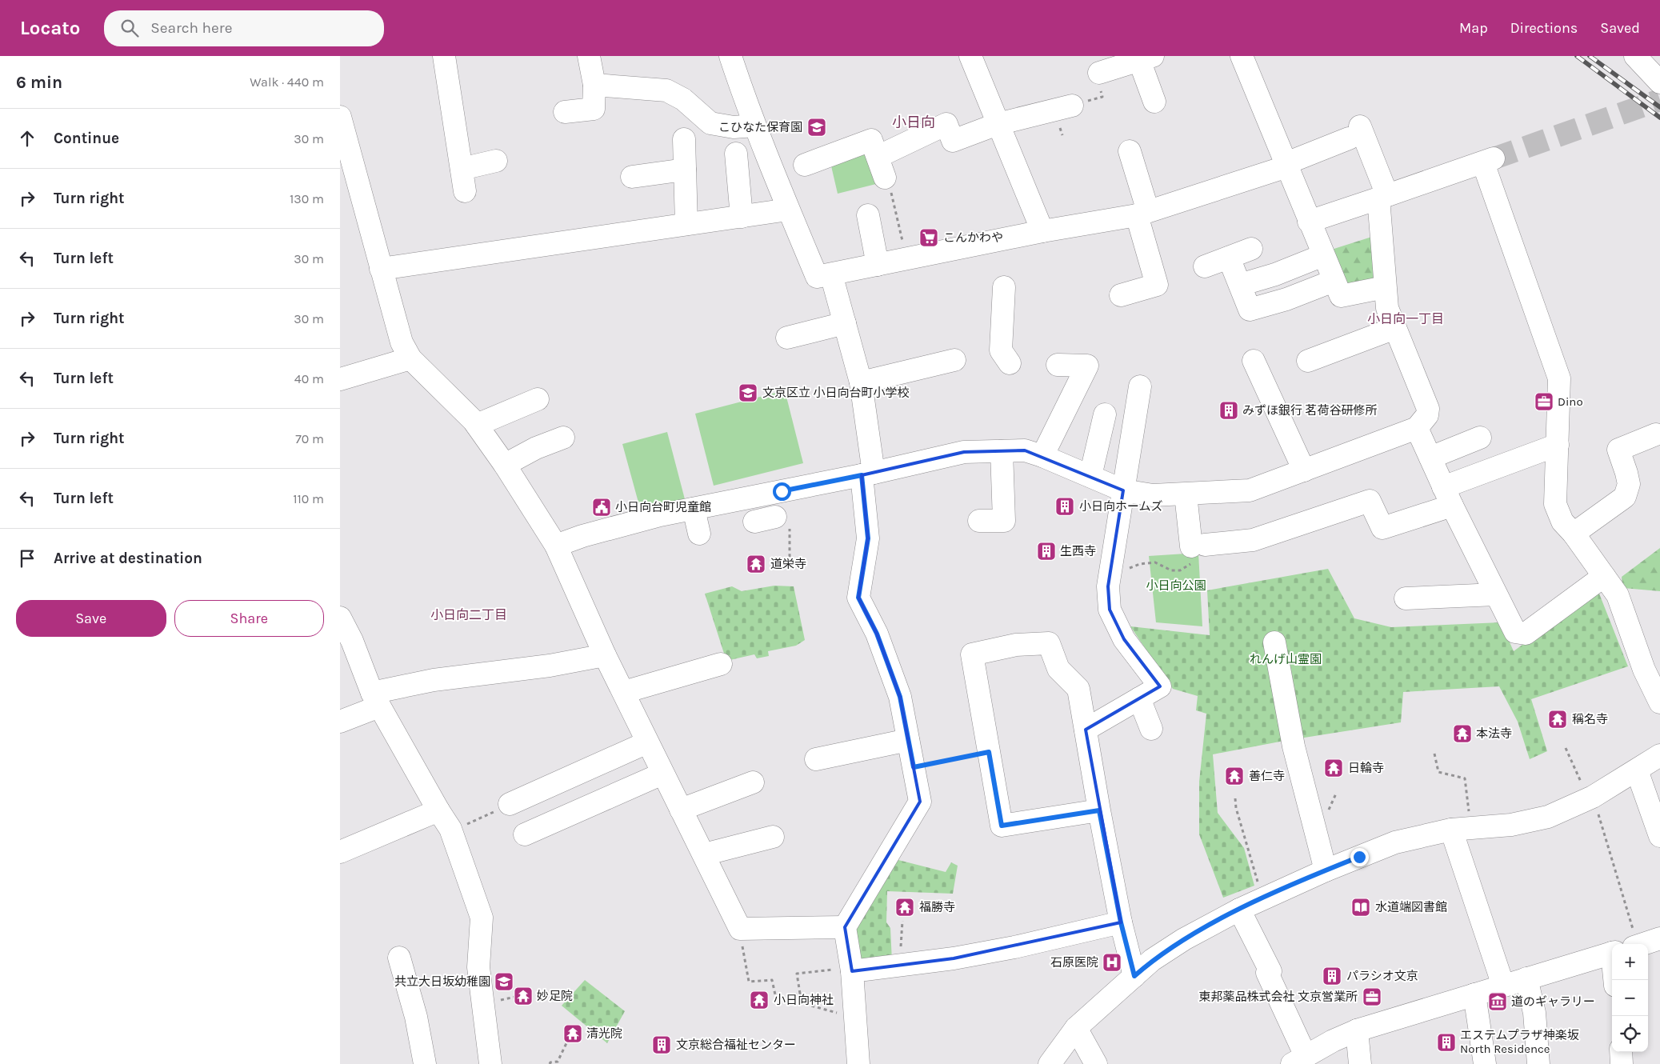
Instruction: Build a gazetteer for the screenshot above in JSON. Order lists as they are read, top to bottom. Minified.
{"districts":["小日向","小日向一丁目","小日向二丁目"],"parks":["小日向公園","れんげ山霊園"],"places":{"school or university":["こひなた保育園","文京区立 小日向台町小学校","共立大日坂幼稚園"],"supermarket":["こんかわや"],"office":["Dino","東邦薬品株式会社 文京営業所"],"building":["みずほ銀行 茗荷谷研修所","小日向ホームズ","生西寺","パラシオ文京","エステムプラザ神楽坂 North Residence","文京総合福祉センター"],"public building":["小日向台町児童館"],"temple":["道栄寺","稱名寺","本法寺","日輪寺","善仁寺","福勝寺","妙足院","小日向神社","清光院"],"library":["水道端図書館"],"hospital":["石原医院"],"museum":["道のギャラリー"]},"page":{"header":"Locato","search":"Search here","nav":["Map","Directions","Saved"],"heading":["6 min","Walk · 440 m"],"list":[["Continue","30 m"],["Turn right","130 m"],["Turn left","30 m"],["Turn right","30 m"],["Turn left","40 m"],["Turn right","70 m"],["Turn left","110 m"],"Arrive at destination"],"buttons":["Save","Share"],"map_buttons":["+","−"]}}
